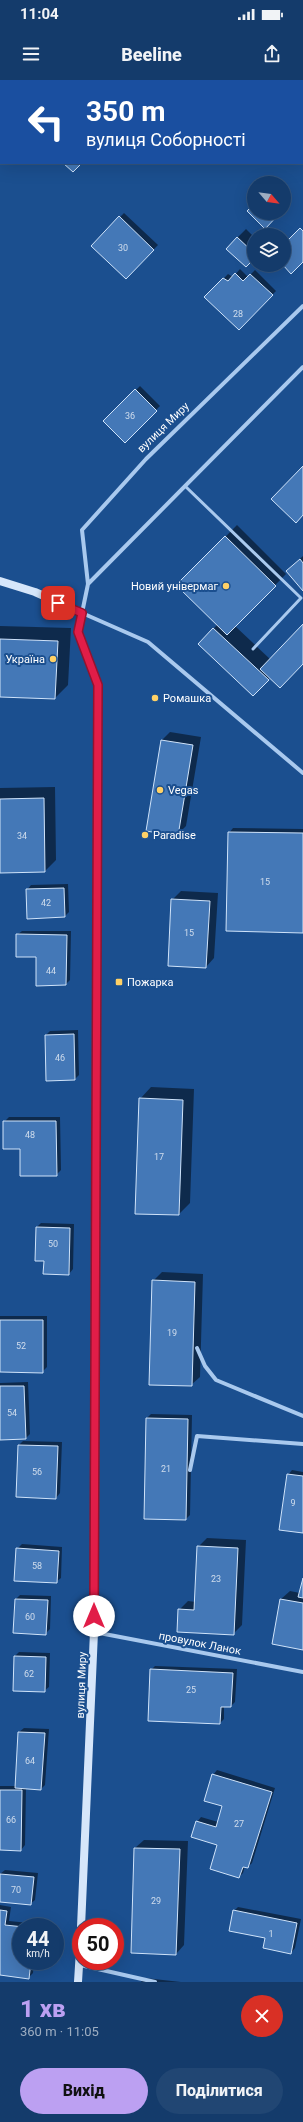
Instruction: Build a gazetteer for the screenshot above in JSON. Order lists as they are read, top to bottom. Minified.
{"streets":{"main road":["вулиця Миру"],"street":["провулок Ланок"]},"crossings":[["вулиця Миру","провулок Ланок"]],"places":{"other":["Новий універмаг","Україна","Ромашка","Vegas","Paradise"],"transit":["Пожарка"]},"house_numbers":["30","28","36","34","15","42","15","44","46","48","17","50","19","52","54","21","56","9","58","23","60","62","25","64","66","27","70","29","1"],"north":"bottom right","page":{"status":"11:04","header":"Beeline","turn":["350 m","вулиця Соборності"],"speed":"44 km/h","limit":"50","heading":["1 хв","360 m · 11:05"],"buttons":["Вихід","Поділитися"]}}
